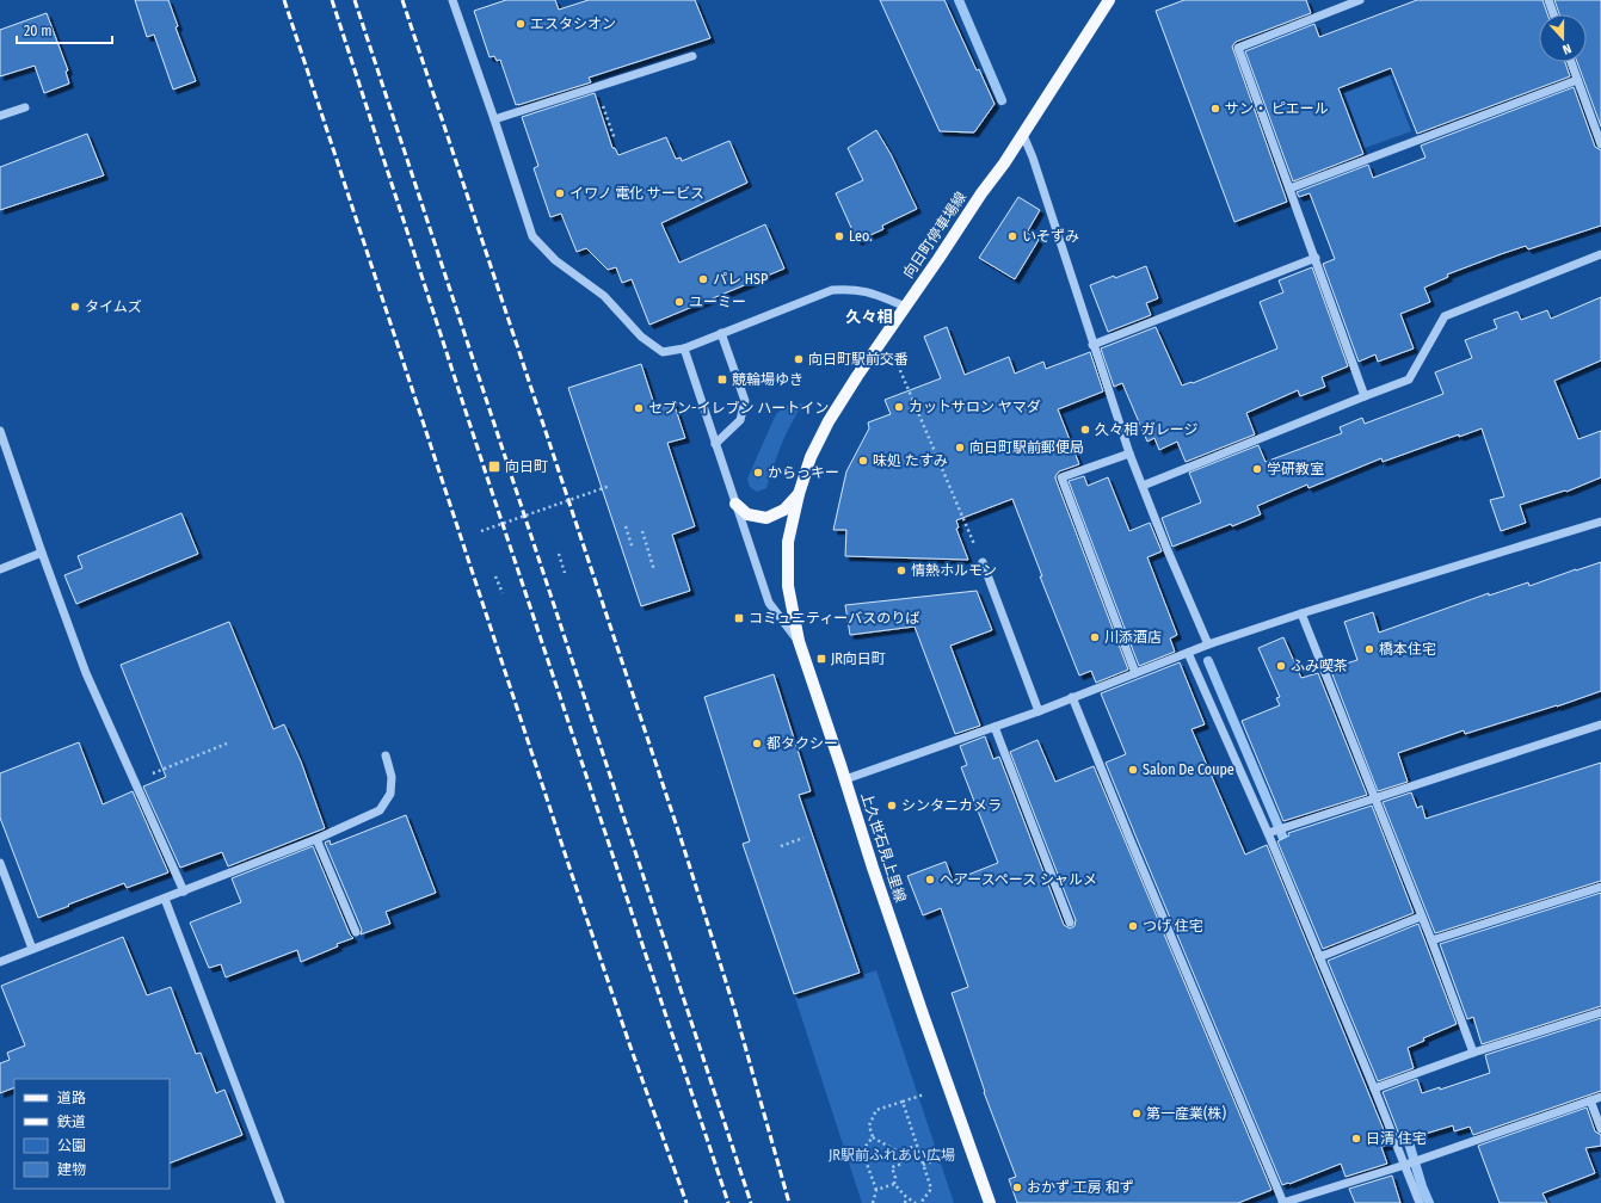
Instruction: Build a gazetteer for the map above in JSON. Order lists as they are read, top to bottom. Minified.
{"streets":{"main road":["向日町停車場線","上久世石見上里線"]},"crossings":[["向日町停車場線","上久世石見上里線"]],"districts":["久々相"],"parks":["JR駅前ふれあい広場"],"places":{"other":["エスタシオン","サン・ ピエール","イワノ 電化 サービス","Leo.","いそずみ","パレ HSP","ユーミー","タイムズ","向日町駅前交番","カットサロン ヤマダ","セブン-イレブン ハートイン","久々相 ガレージ","向日町駅前郵便局","味処 たすみ","学研教室","からっキー","情熱ホルモン","川添酒店","橋本住宅","ふみ喫茶","都タクシー","Salon De Coupe","シンタニカメラ","ヘアースペース シャルメ","つげ 住宅","第一産業(株)","日清 住宅","おかず 工房 和ず"],"transit":["競輪場ゆき","向日町","コミュニティーバスのりば","JR向日町"]},"legend":["道路","鉄道","公園","建物"],"scale_bar":"20 m","north":"bottom"}
